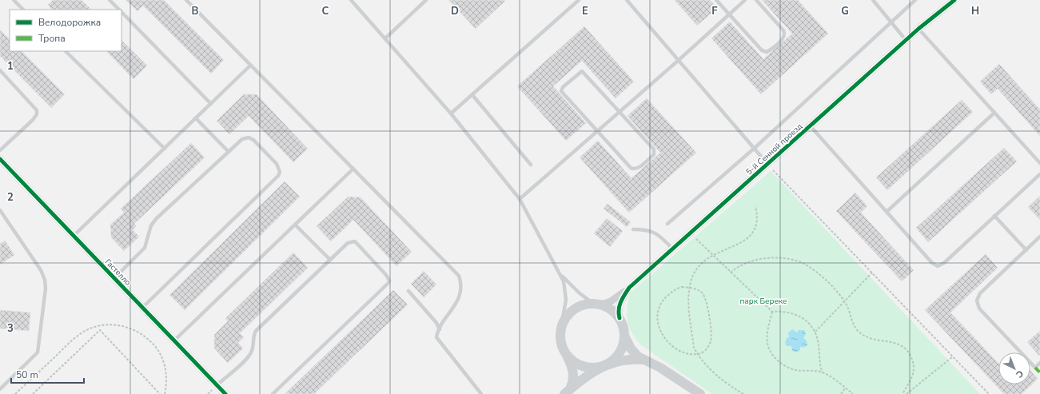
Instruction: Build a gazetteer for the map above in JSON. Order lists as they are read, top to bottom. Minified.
{"streets":{"street":["5-й Сенной проезд","Гастелло"]},"parks":["парк Береке"],"legend":["Велодорожка","Тропа"],"scale_bar":"50 m","north":"bottom right","grid":{"columns":["B","C","D","E","F","G","H"],"rows":["1","2","3"]}}
